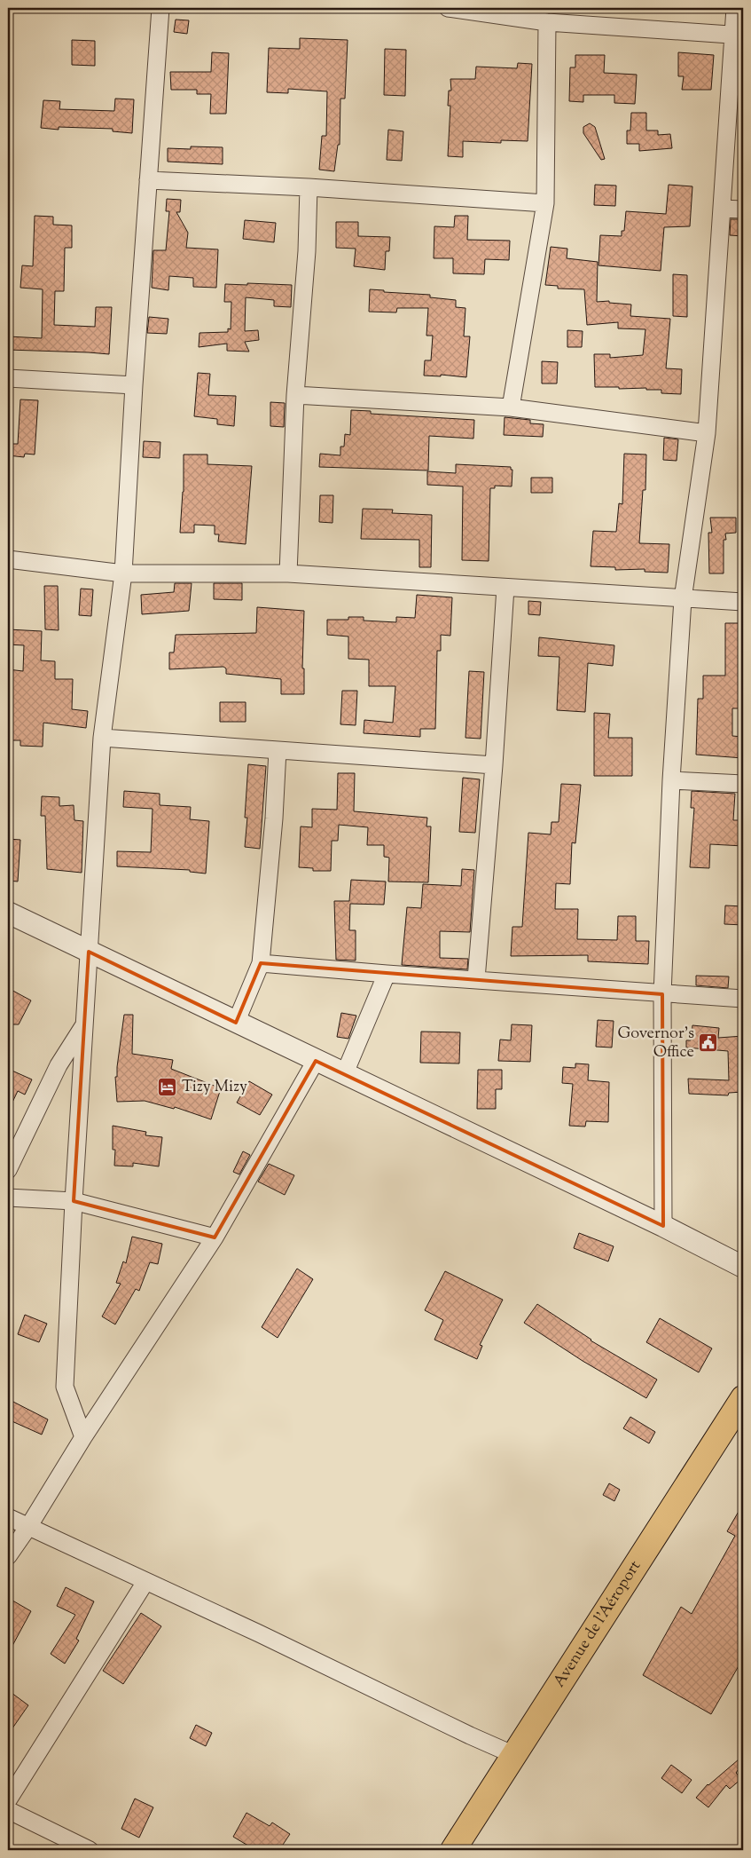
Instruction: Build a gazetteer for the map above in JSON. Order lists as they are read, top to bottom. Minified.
{"streets":{"main road":["Avenue de l'Aéroport"]},"places":{"public building":["Governor's Office"],"hotel":["Tizy Mizy"]}}
